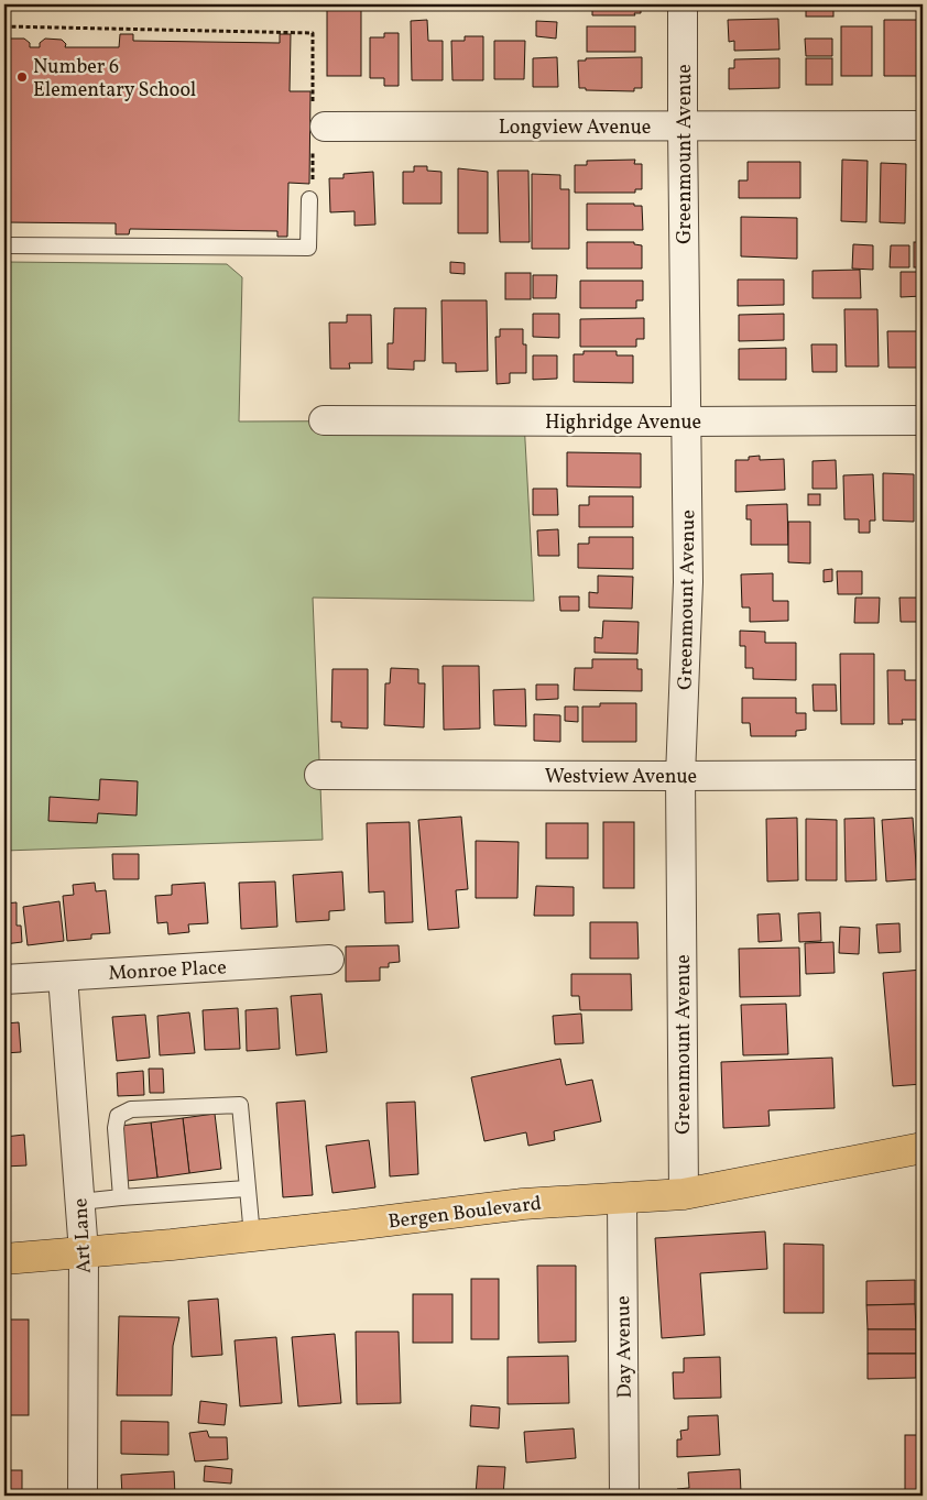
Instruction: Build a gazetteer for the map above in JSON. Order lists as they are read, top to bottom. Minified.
{"streets":{"main road":["Bergen Boulevard"],"street":["Longview Avenue","Greenmount Avenue","Highridge Avenue","Westview Avenue","Monroe Place","Art Lane","Day Avenue"]},"crossings":[["Longview Avenue","Greenmount Avenue"],["Greenmount Avenue","Highridge Avenue"],["Greenmount Avenue","Westview Avenue"],["Greenmount Avenue","Bergen Boulevard"],["Monroe Place","Art Lane"],["Bergen Boulevard","Art Lane"],["Bergen Boulevard","Day Avenue"]],"places":["Number 6 Elementary School"]}
